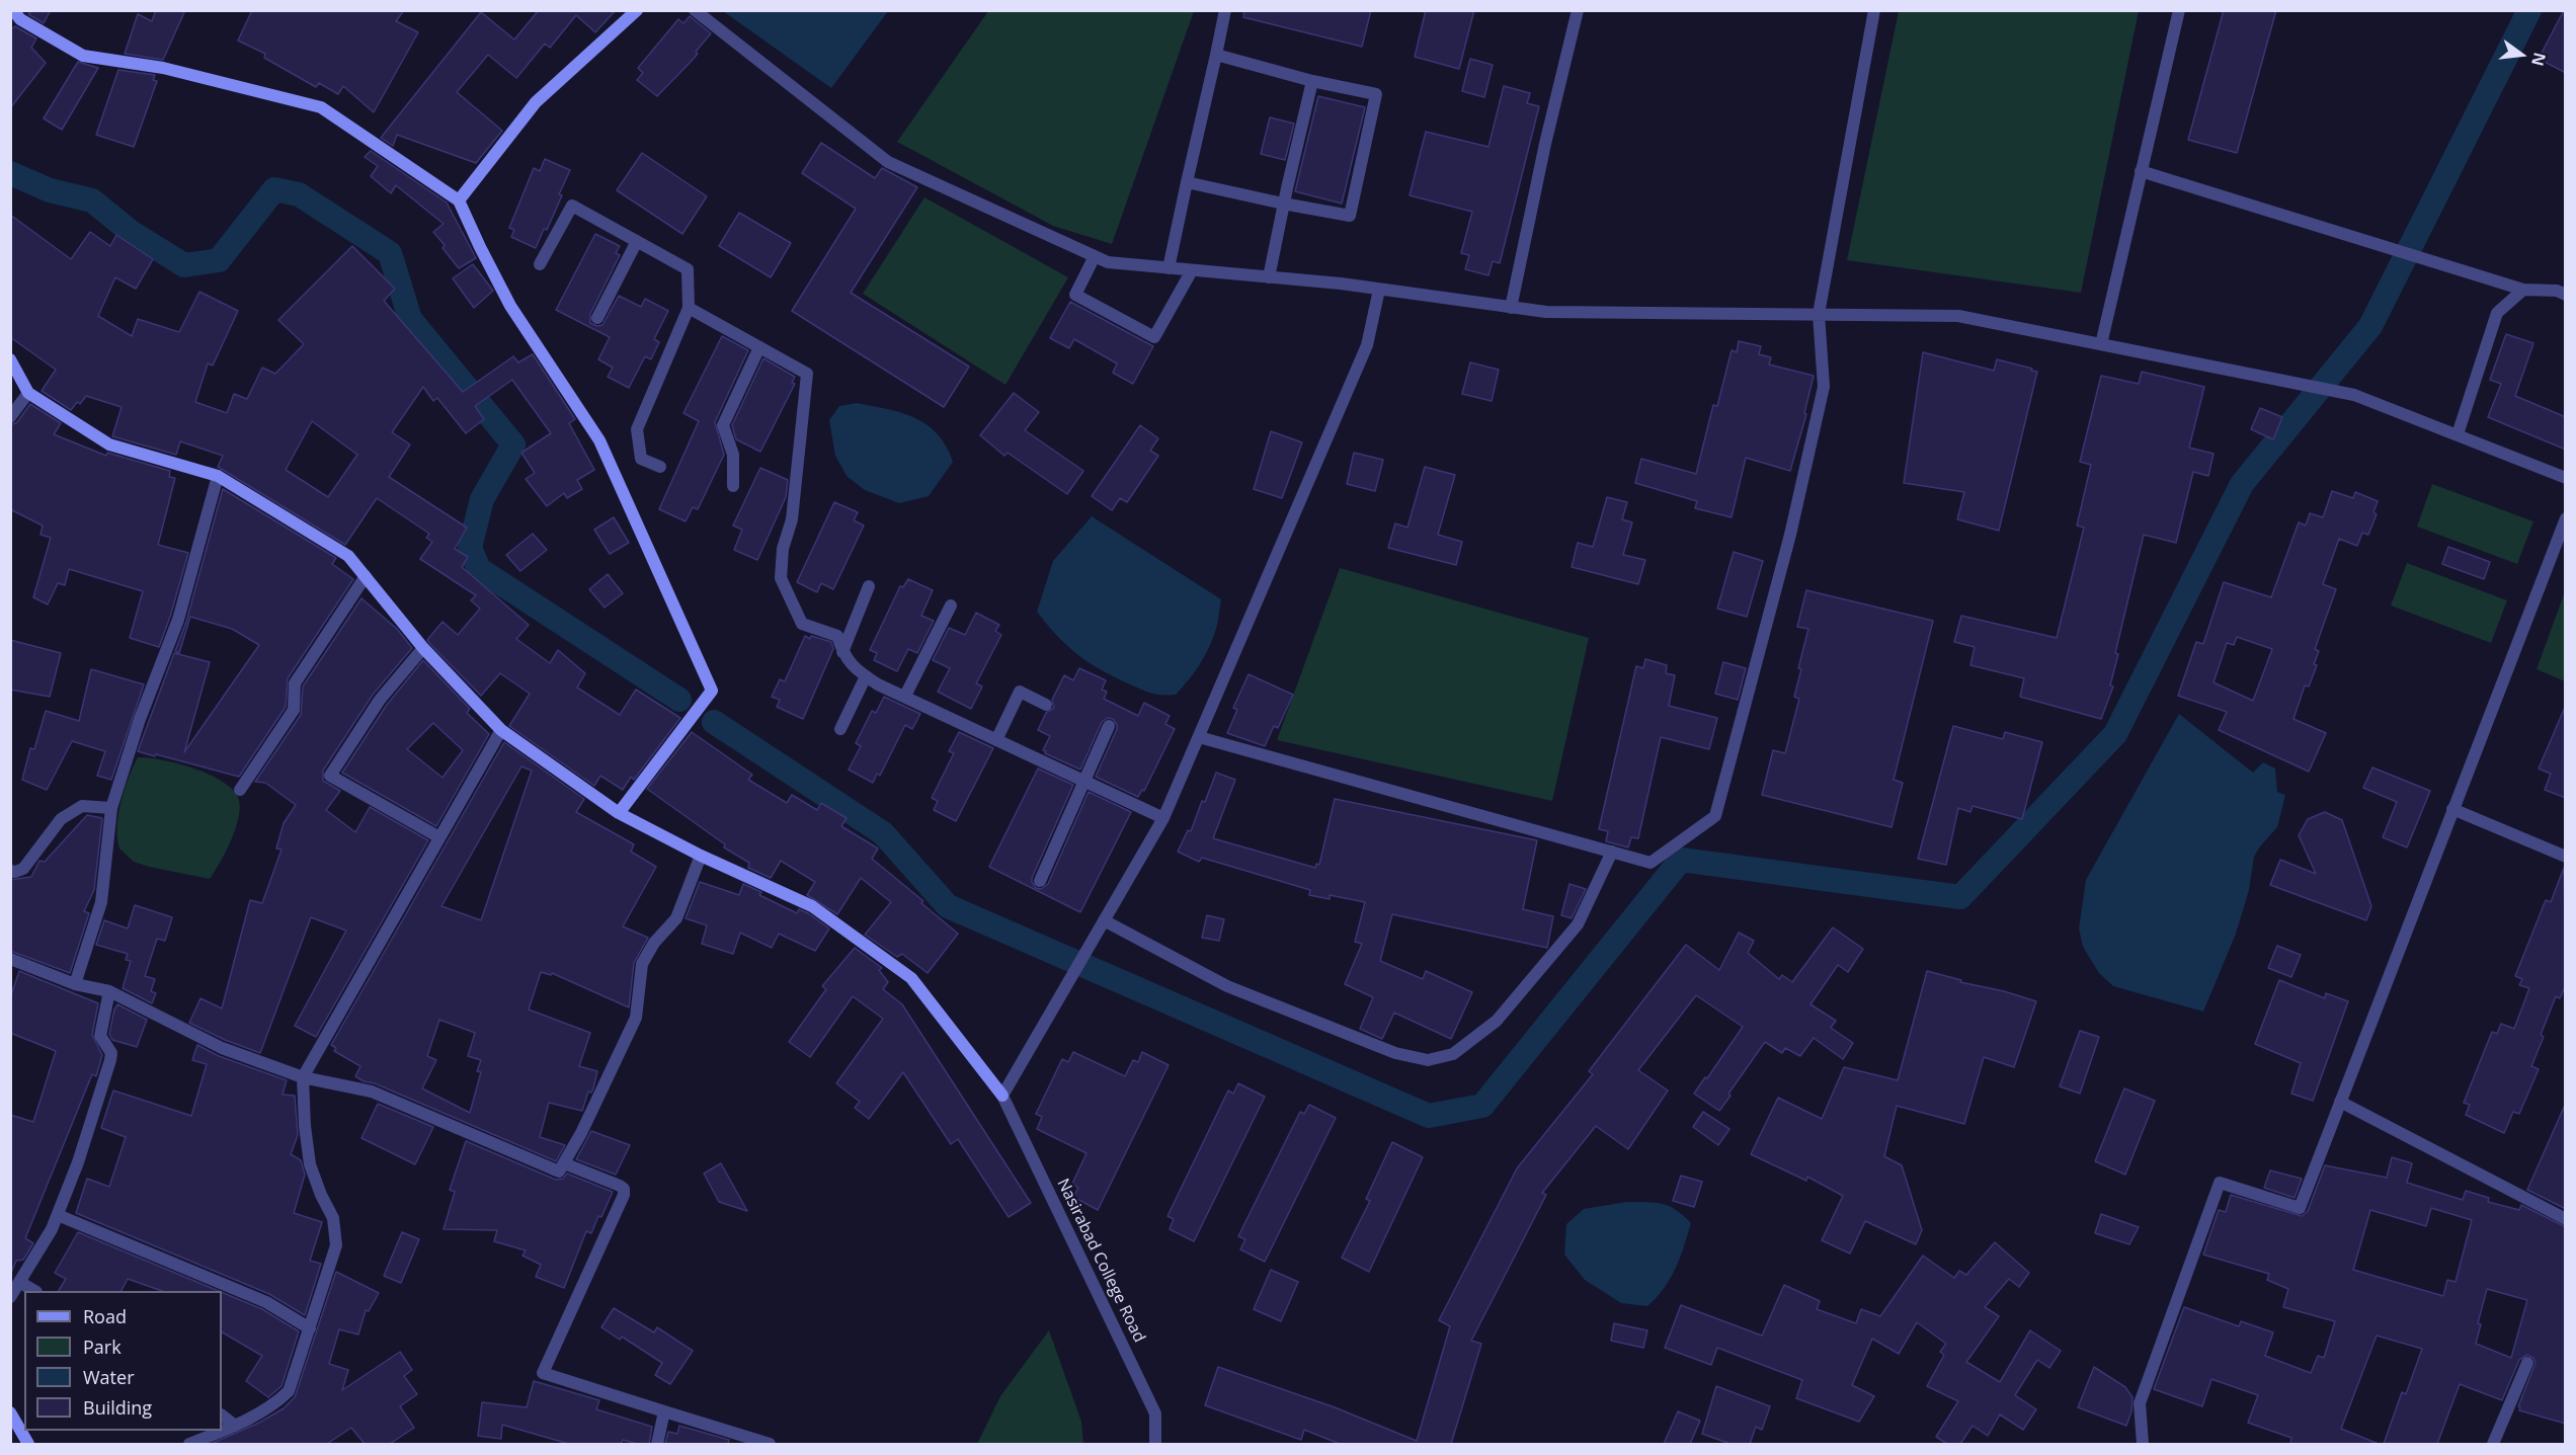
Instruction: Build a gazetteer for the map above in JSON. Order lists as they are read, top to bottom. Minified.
{"streets":{"street":["Nasirabad College Road"]},"legend":["Road","Park","Water","Building"],"north":"right"}
